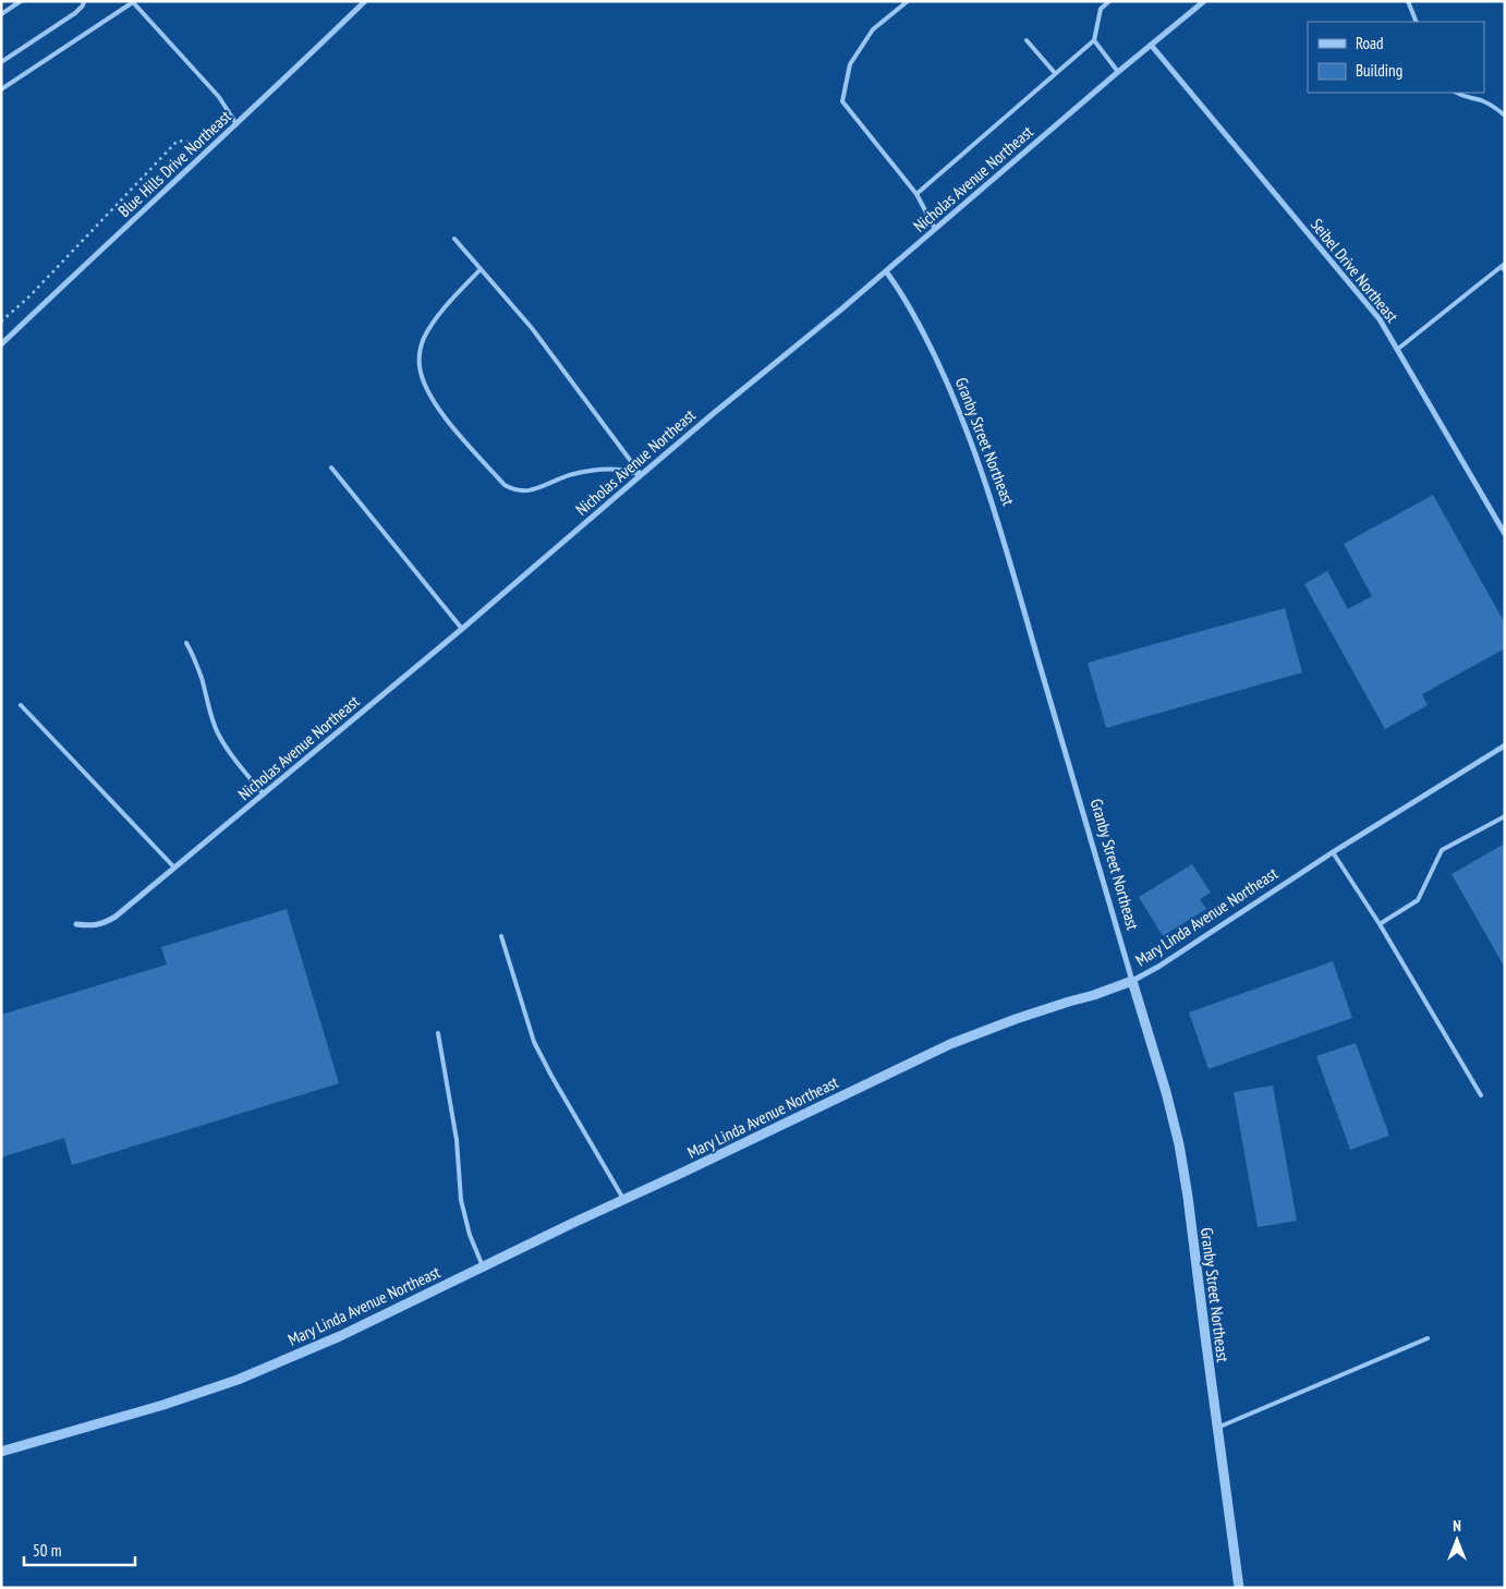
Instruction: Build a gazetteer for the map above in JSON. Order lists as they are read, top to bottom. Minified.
{"streets":{"street":["Blue Hills Drive Northeast","Nicholas Avenue Northeast","Seibel Drive Northeast","Granby Street Northeast","Mary Linda Avenue Northeast"]},"crossings":[["Nicholas Avenue Northeast","Seibel Drive Northeast"],["Nicholas Avenue Northeast","Granby Street Northeast"],["Granby Street Northeast","Mary Linda Avenue Northeast"]],"legend":["Road","Building"],"scale_bar":"50 m","north":"top"}
